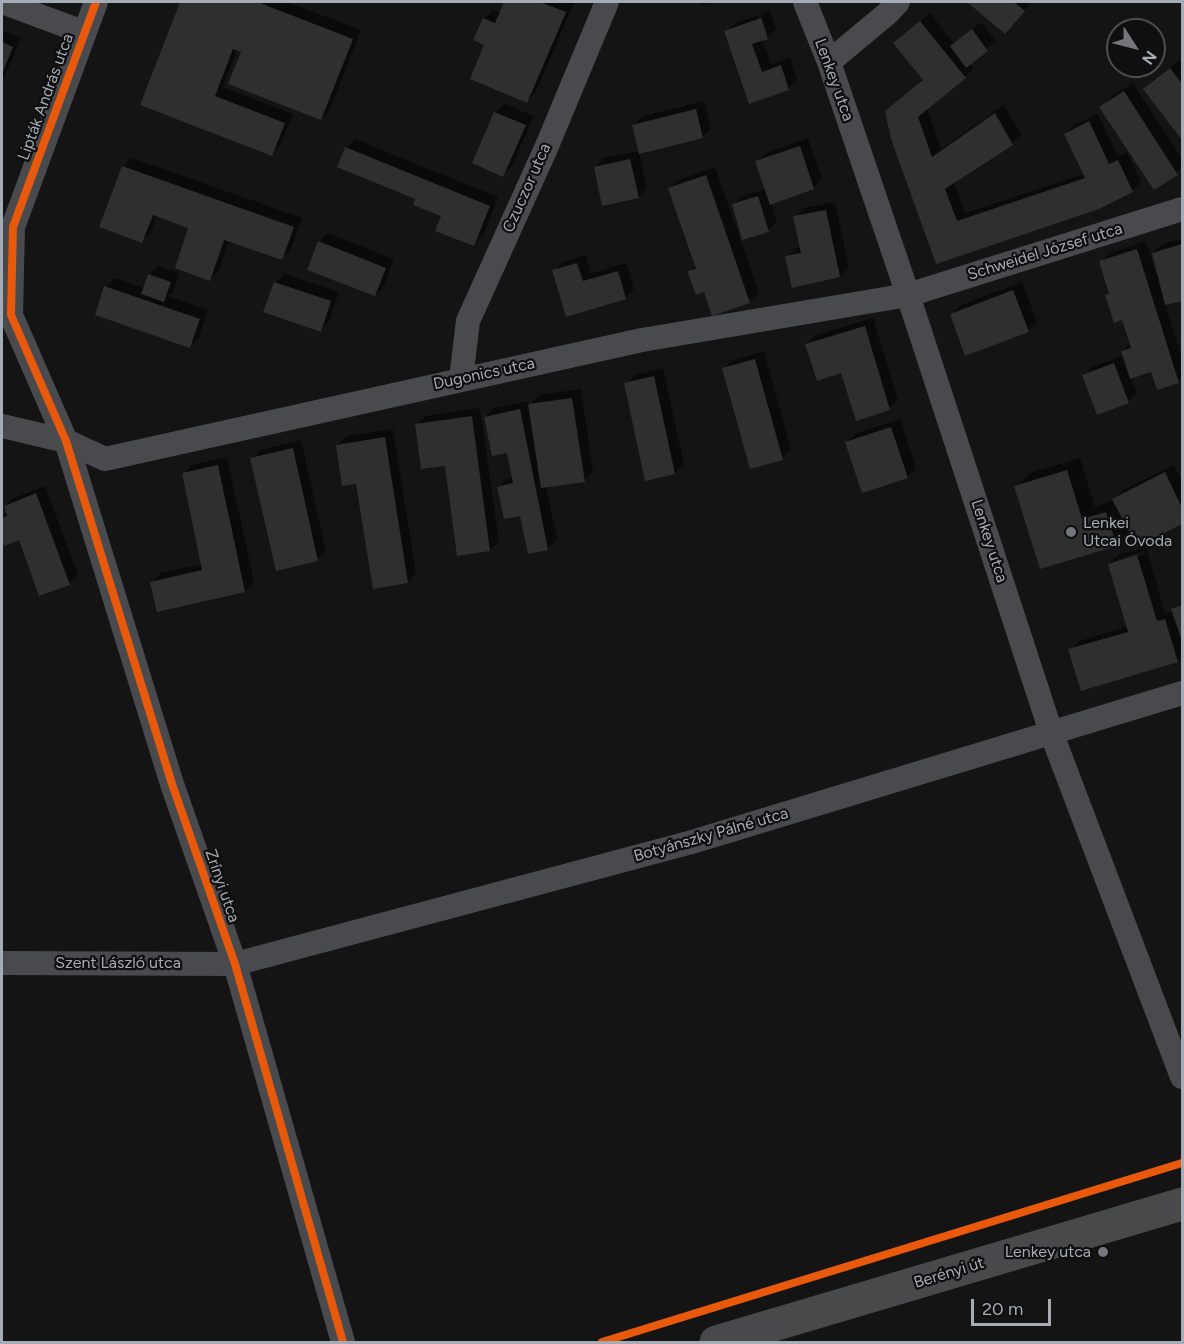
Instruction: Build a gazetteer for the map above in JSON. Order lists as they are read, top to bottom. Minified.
{"streets":{"street":["Lenkey utca","Lipták András utca","Czuczor utca","Schweidel József utca","Dugonics utca","Botyánszky Pálné utca","Zrínyi utca","Szent László utca","Berényi út"]},"crossings":[["Lenkey utca","Schweidel József utca"],["Lenkey utca","Dugonics utca"],["Lenkey utca","Botyánszky Pálné utca"],["Lipták András utca","Dugonics utca"],["Lipták András utca","Zrínyi utca"],["Czuczor utca","Dugonics utca"],["Schweidel József utca","Dugonics utca"],["Dugonics utca","Zrínyi utca"],["Botyánszky Pálné utca","Zrínyi utca"],["Botyánszky Pálné utca","Szent László utca"],["Zrínyi utca","Szent László utca"]],"places":["Lenkei Utcai Óvoda","Lenkey utca"],"scale_bar":"20 m","north":"bottom right"}
